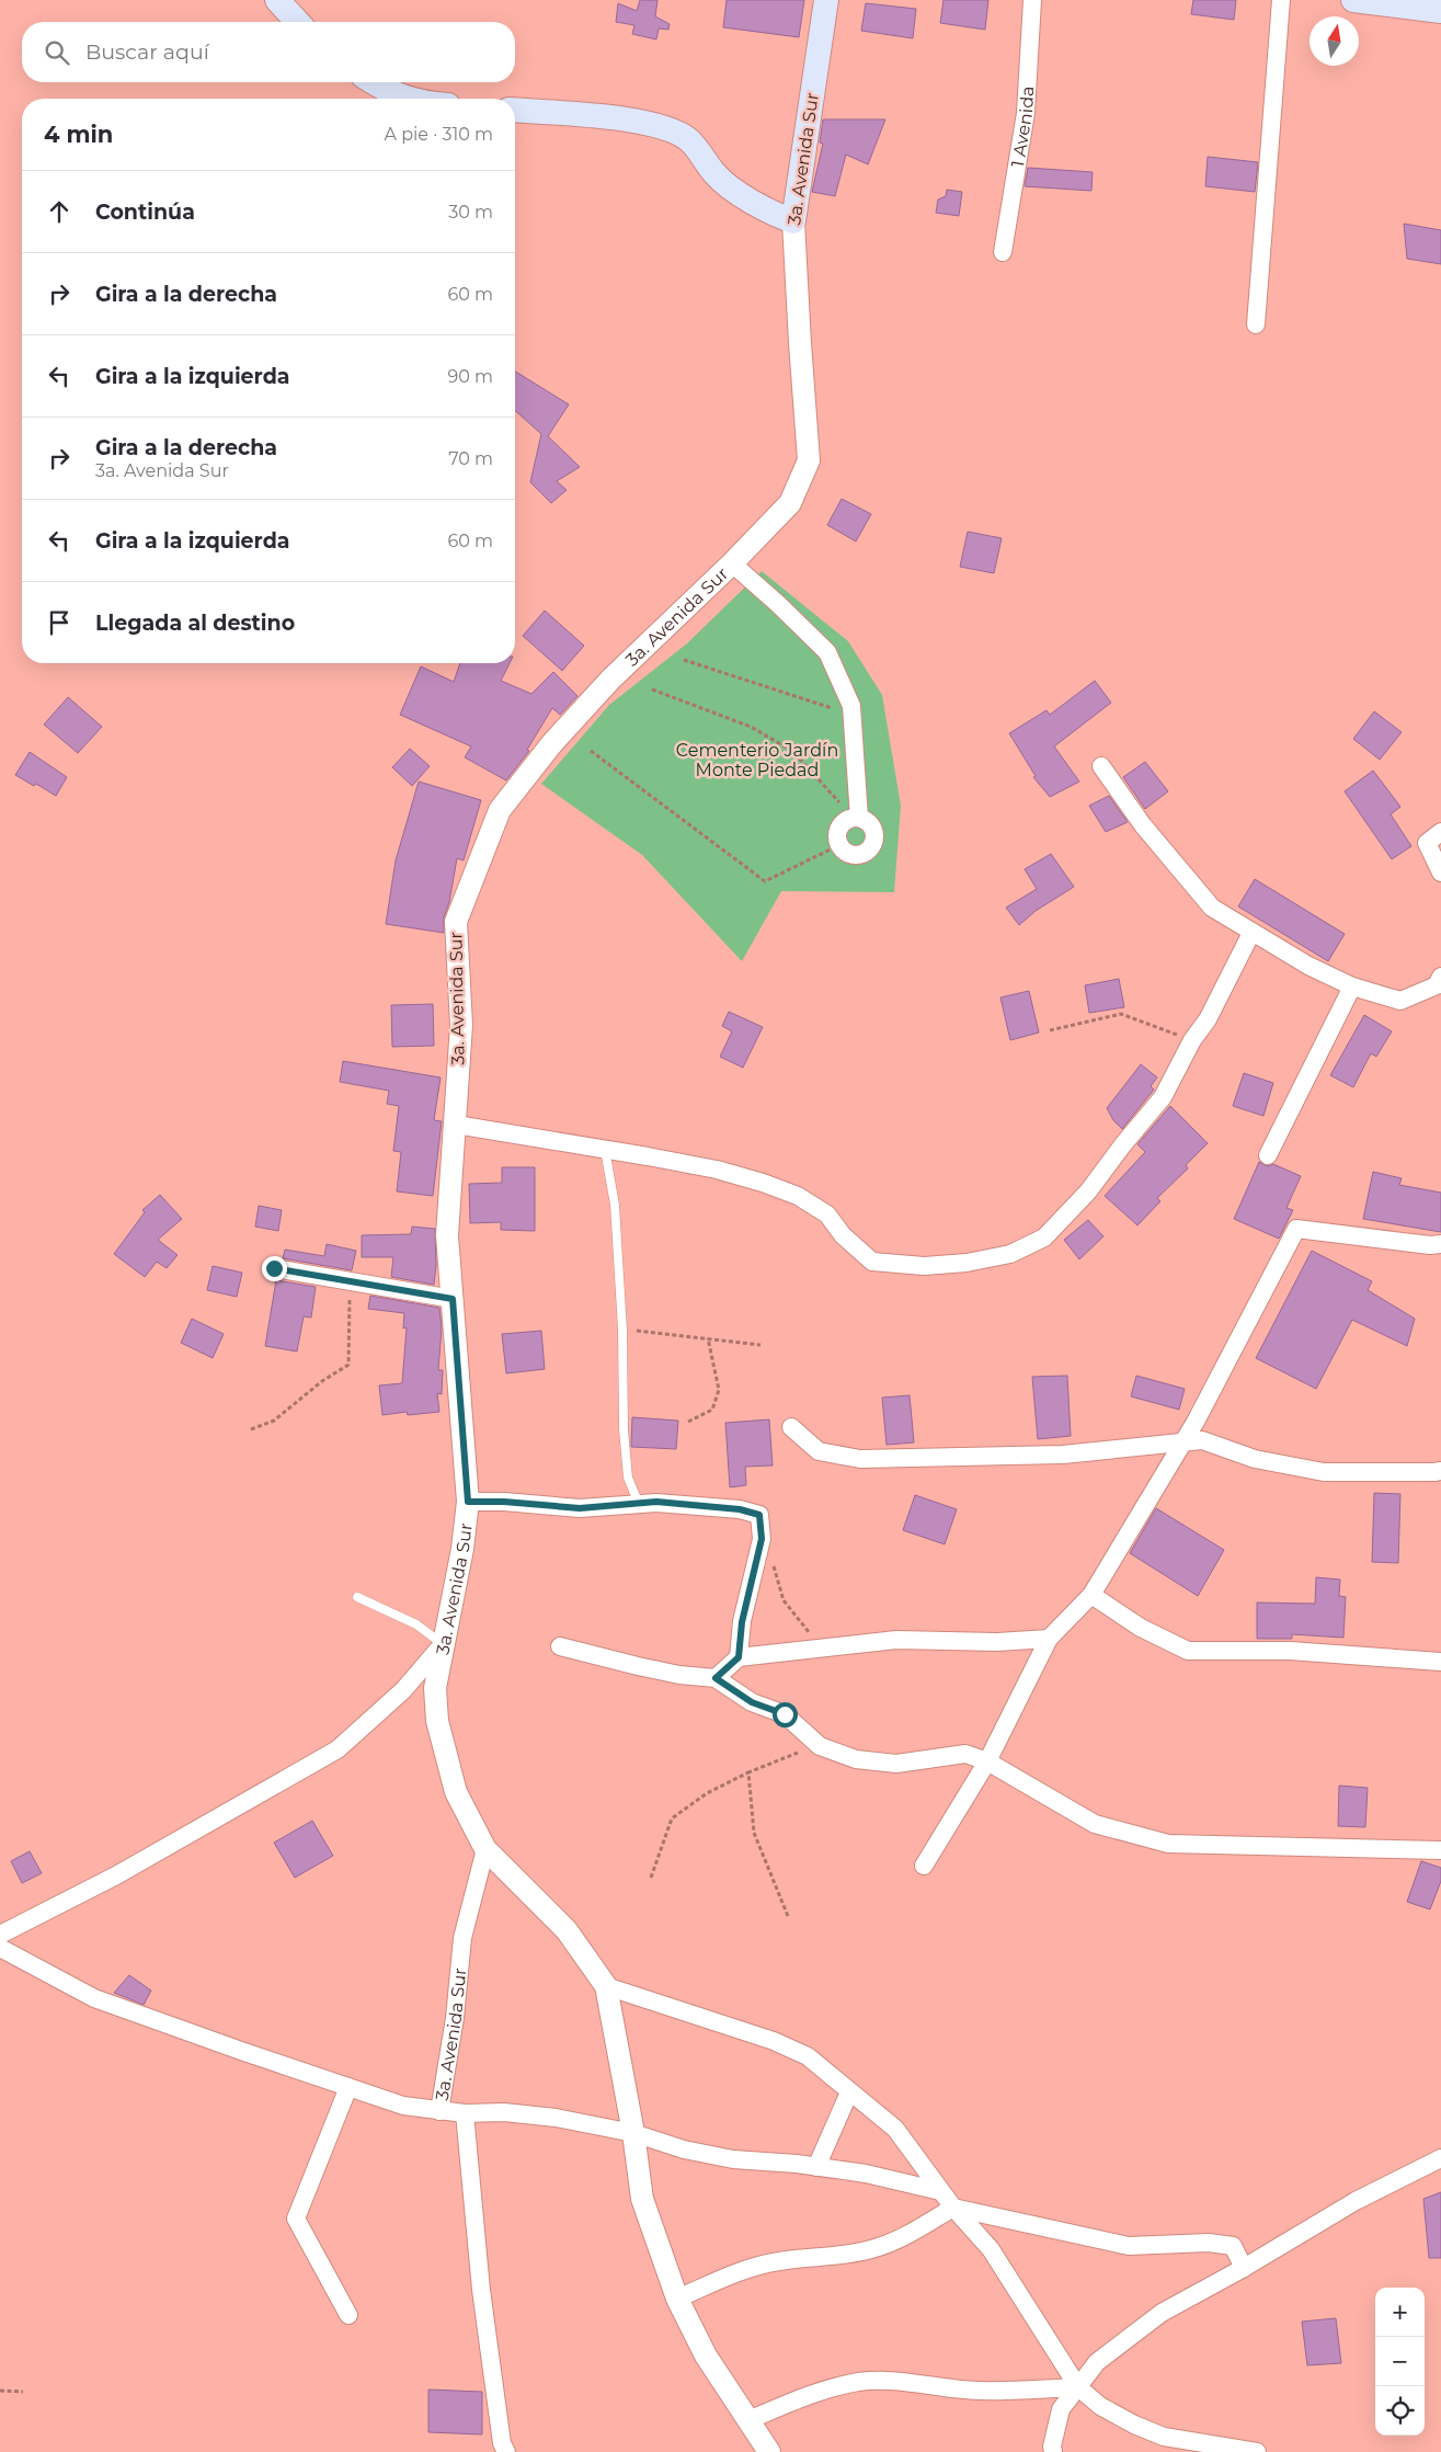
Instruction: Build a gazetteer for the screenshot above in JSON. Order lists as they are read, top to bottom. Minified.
{"streets":{"main road":["3a. Avenida Sur"],"street":["1 Avenida"]},"parks":["Cementerio Jardín Monte Piedad"],"north":"top","page":{"search":"Buscar aquí","heading":["4 min","A pie · 310 m"],"list":[["Continúa","30 m"],["Gira a la derecha","60 m"],["Gira a la izquierda","90 m"],["Gira a la derecha","3a. Avenida Sur","70 m"],["Gira a la izquierda","60 m"],"Llegada al destino"],"map_buttons":["+","−"]}}
